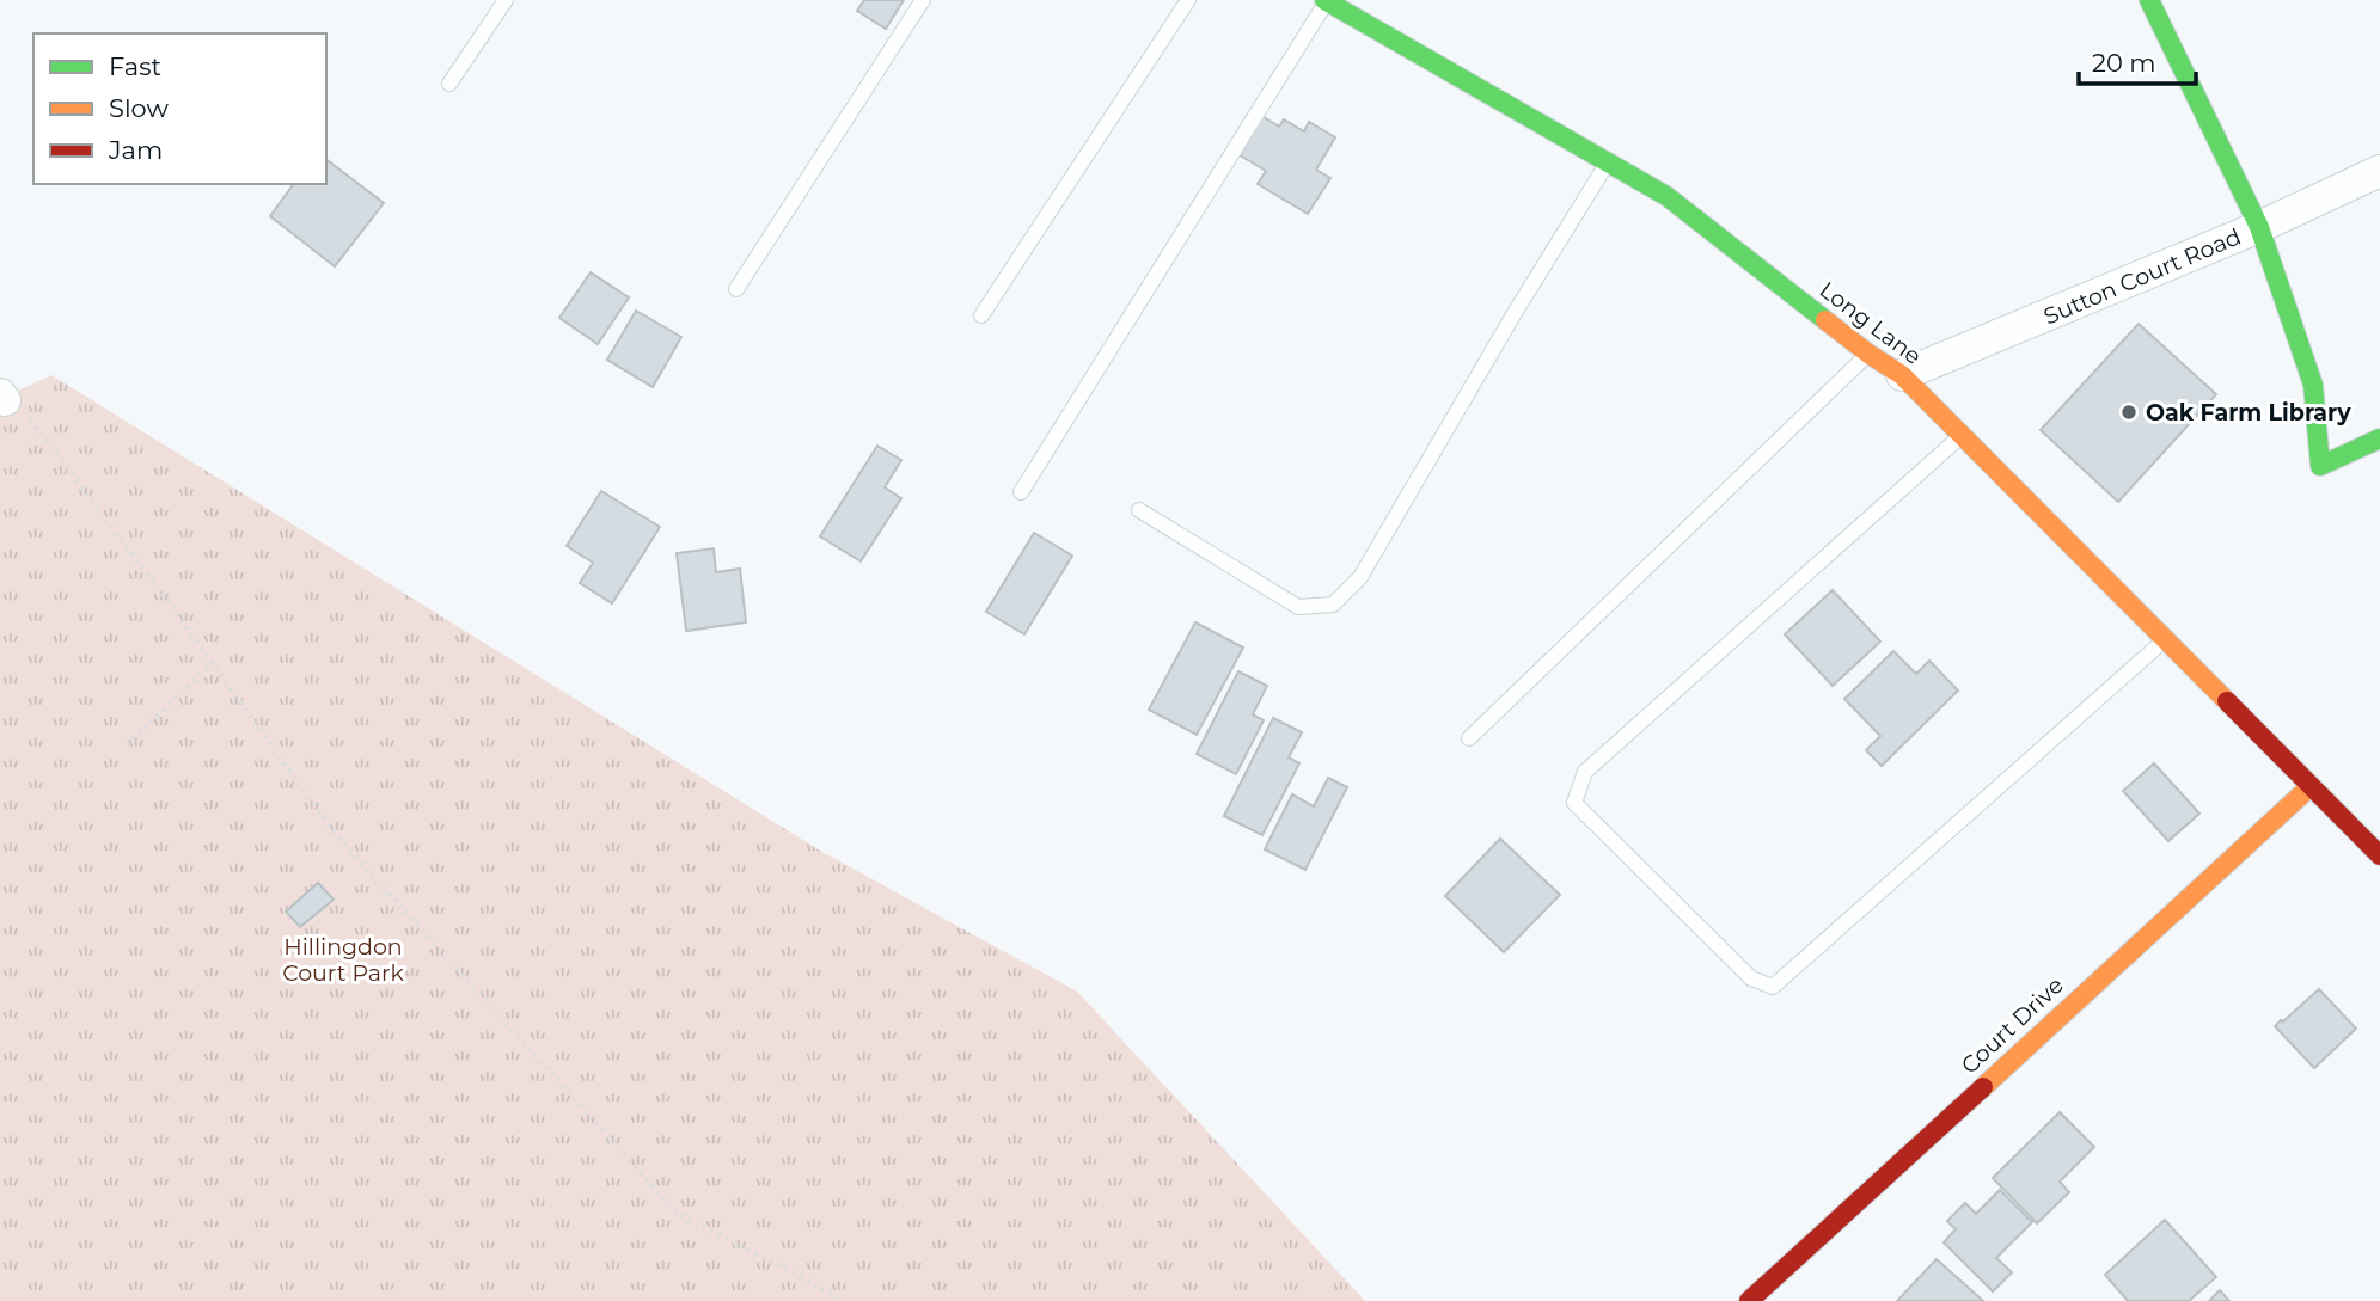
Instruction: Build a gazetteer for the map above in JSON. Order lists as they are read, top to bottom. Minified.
{"streets":{"main road":["Long Lane","Court Drive"],"street":["Sutton Court Road"]},"crossings":[["Sutton Court Road","Long Lane"],["Long Lane","Court Drive"]],"parks":["Hillingdon Court Park"],"places":["Oak Farm Library"],"legend":["Fast","Slow","Jam"],"scale_bar":"20 m"}
